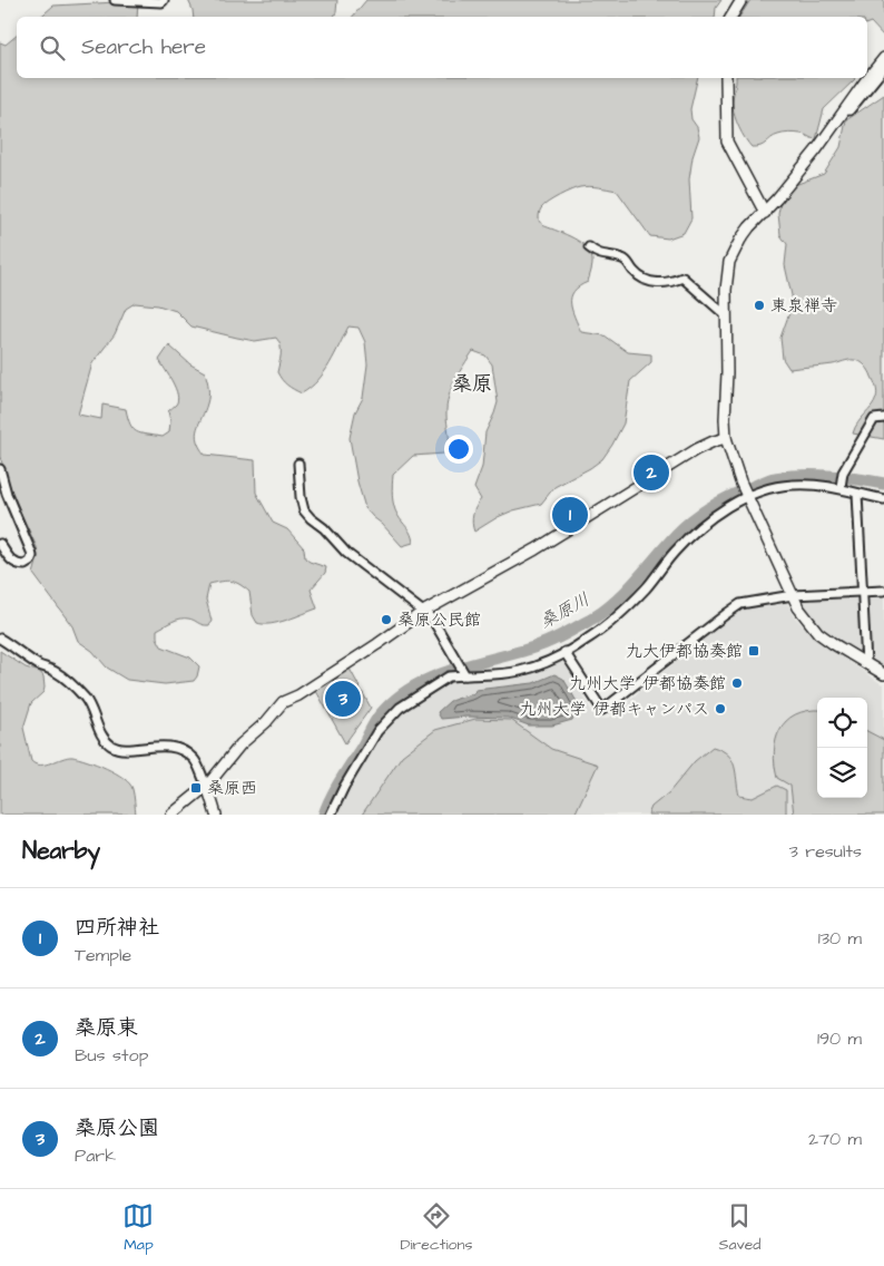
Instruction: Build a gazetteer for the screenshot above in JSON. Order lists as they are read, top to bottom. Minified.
{"districts":["桑原"],"water":["桑原川"],"places":{"other":["東泉禅寺","桑原公民館","九州大学 伊都協奏館","九州大学 伊都キャンパス"],"transit":["九大伊都協奏館","桑原西"]},"page":{"search":"Search here","pins":["2","1","3"],"heading":["Nearby","3 results"],"list":[{"mark":"1","name":"四所神社","note":"Temple","value":"130 m"},{"mark":"2","name":"桑原東","note":"Bus stop","value":"190 m"},{"mark":"3","name":"桑原公園","note":"Park","value":"270 m"}],"nav":["Map","Directions","Saved"]}}
